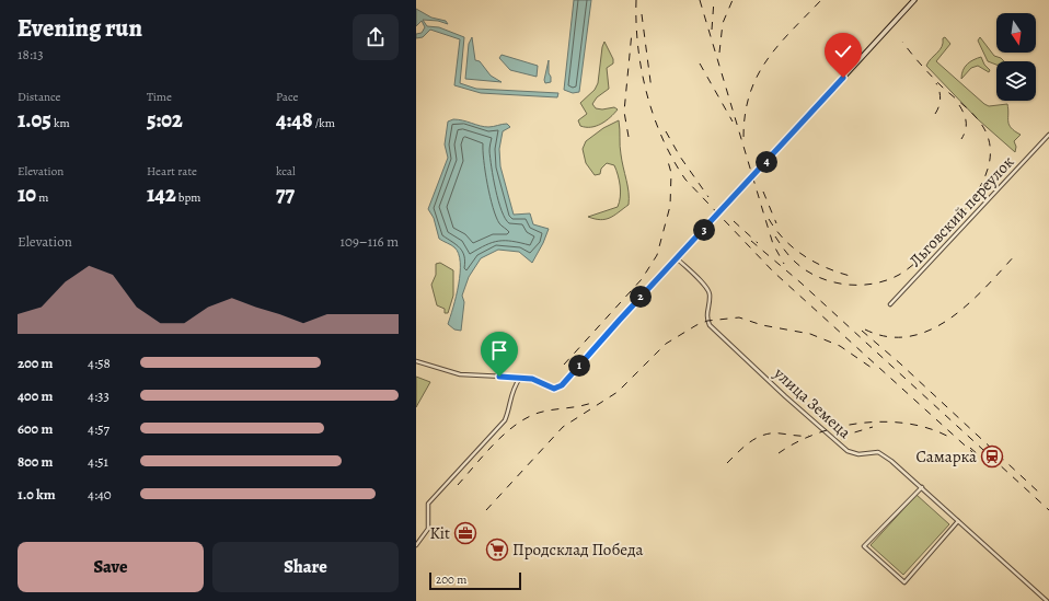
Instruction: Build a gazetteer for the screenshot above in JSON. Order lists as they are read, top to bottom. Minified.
{"streets":{"street":["Льговский переулок","улица Земеца"]},"places":{"station":["Самарка"],"office":["Kit"],"supermarket":["Продсклад Победа"]},"scale_bar":"200 m","north":"bottom","page":{"heading":["Evening run","18:13"],"stats":[["Distance","1.05 km"],["Time","5:02"],["Pace","4:48 /km"],["Elevation","10 m"],["Heart rate","142 bpm"],["kcal","77"]],"pins":["4","3","2","1"],"chart":["Elevation","109–116 m"],"list":[{"name":"200 m","note":"4:58"},{"name":"400 m","note":"4:33"},{"name":"600 m","note":"4:57"},{"name":"800 m","note":"4:51"},{"name":"1.0 km","note":"4:40"}],"buttons":["Save","Share"],"scale":"200 m"}}
